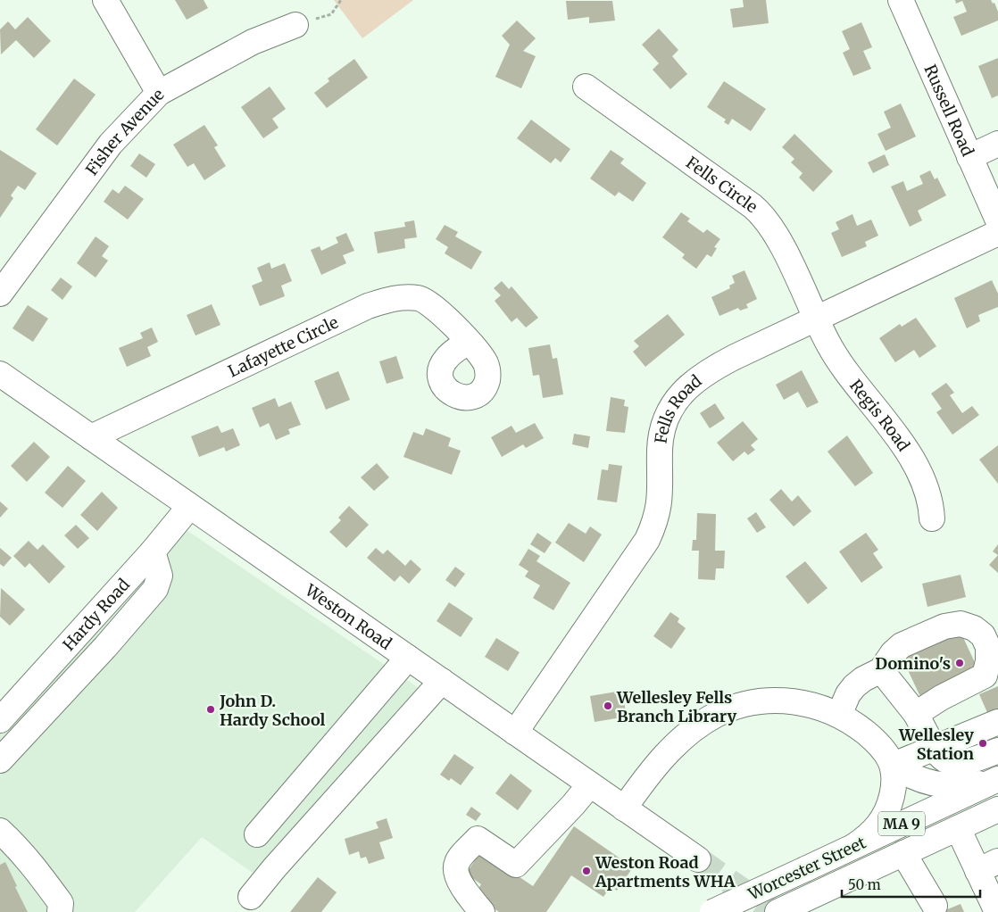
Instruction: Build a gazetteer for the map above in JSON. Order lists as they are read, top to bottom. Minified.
{"streets":{"main road":["Russell Road","Fisher Avenue","Fells Circle","Lafayette Circle","Fells Road","Regis Road","Hardy Road","Weston Road","MA 9","Worcester Street"]},"crossings":[["Fells Circle","Fells Road"],["Fells Circle","Regis Road"],["Lafayette Circle","Weston Road"],["Fells Road","Regis Road"],["Fells Road","Weston Road"],["Hardy Road","Weston Road"]],"places":["Domino's","Wellesley Fells Branch Library","John D. Hardy School","Wellesley Station","Weston Road Apartments WHA"],"scale_bar":"50 m"}
